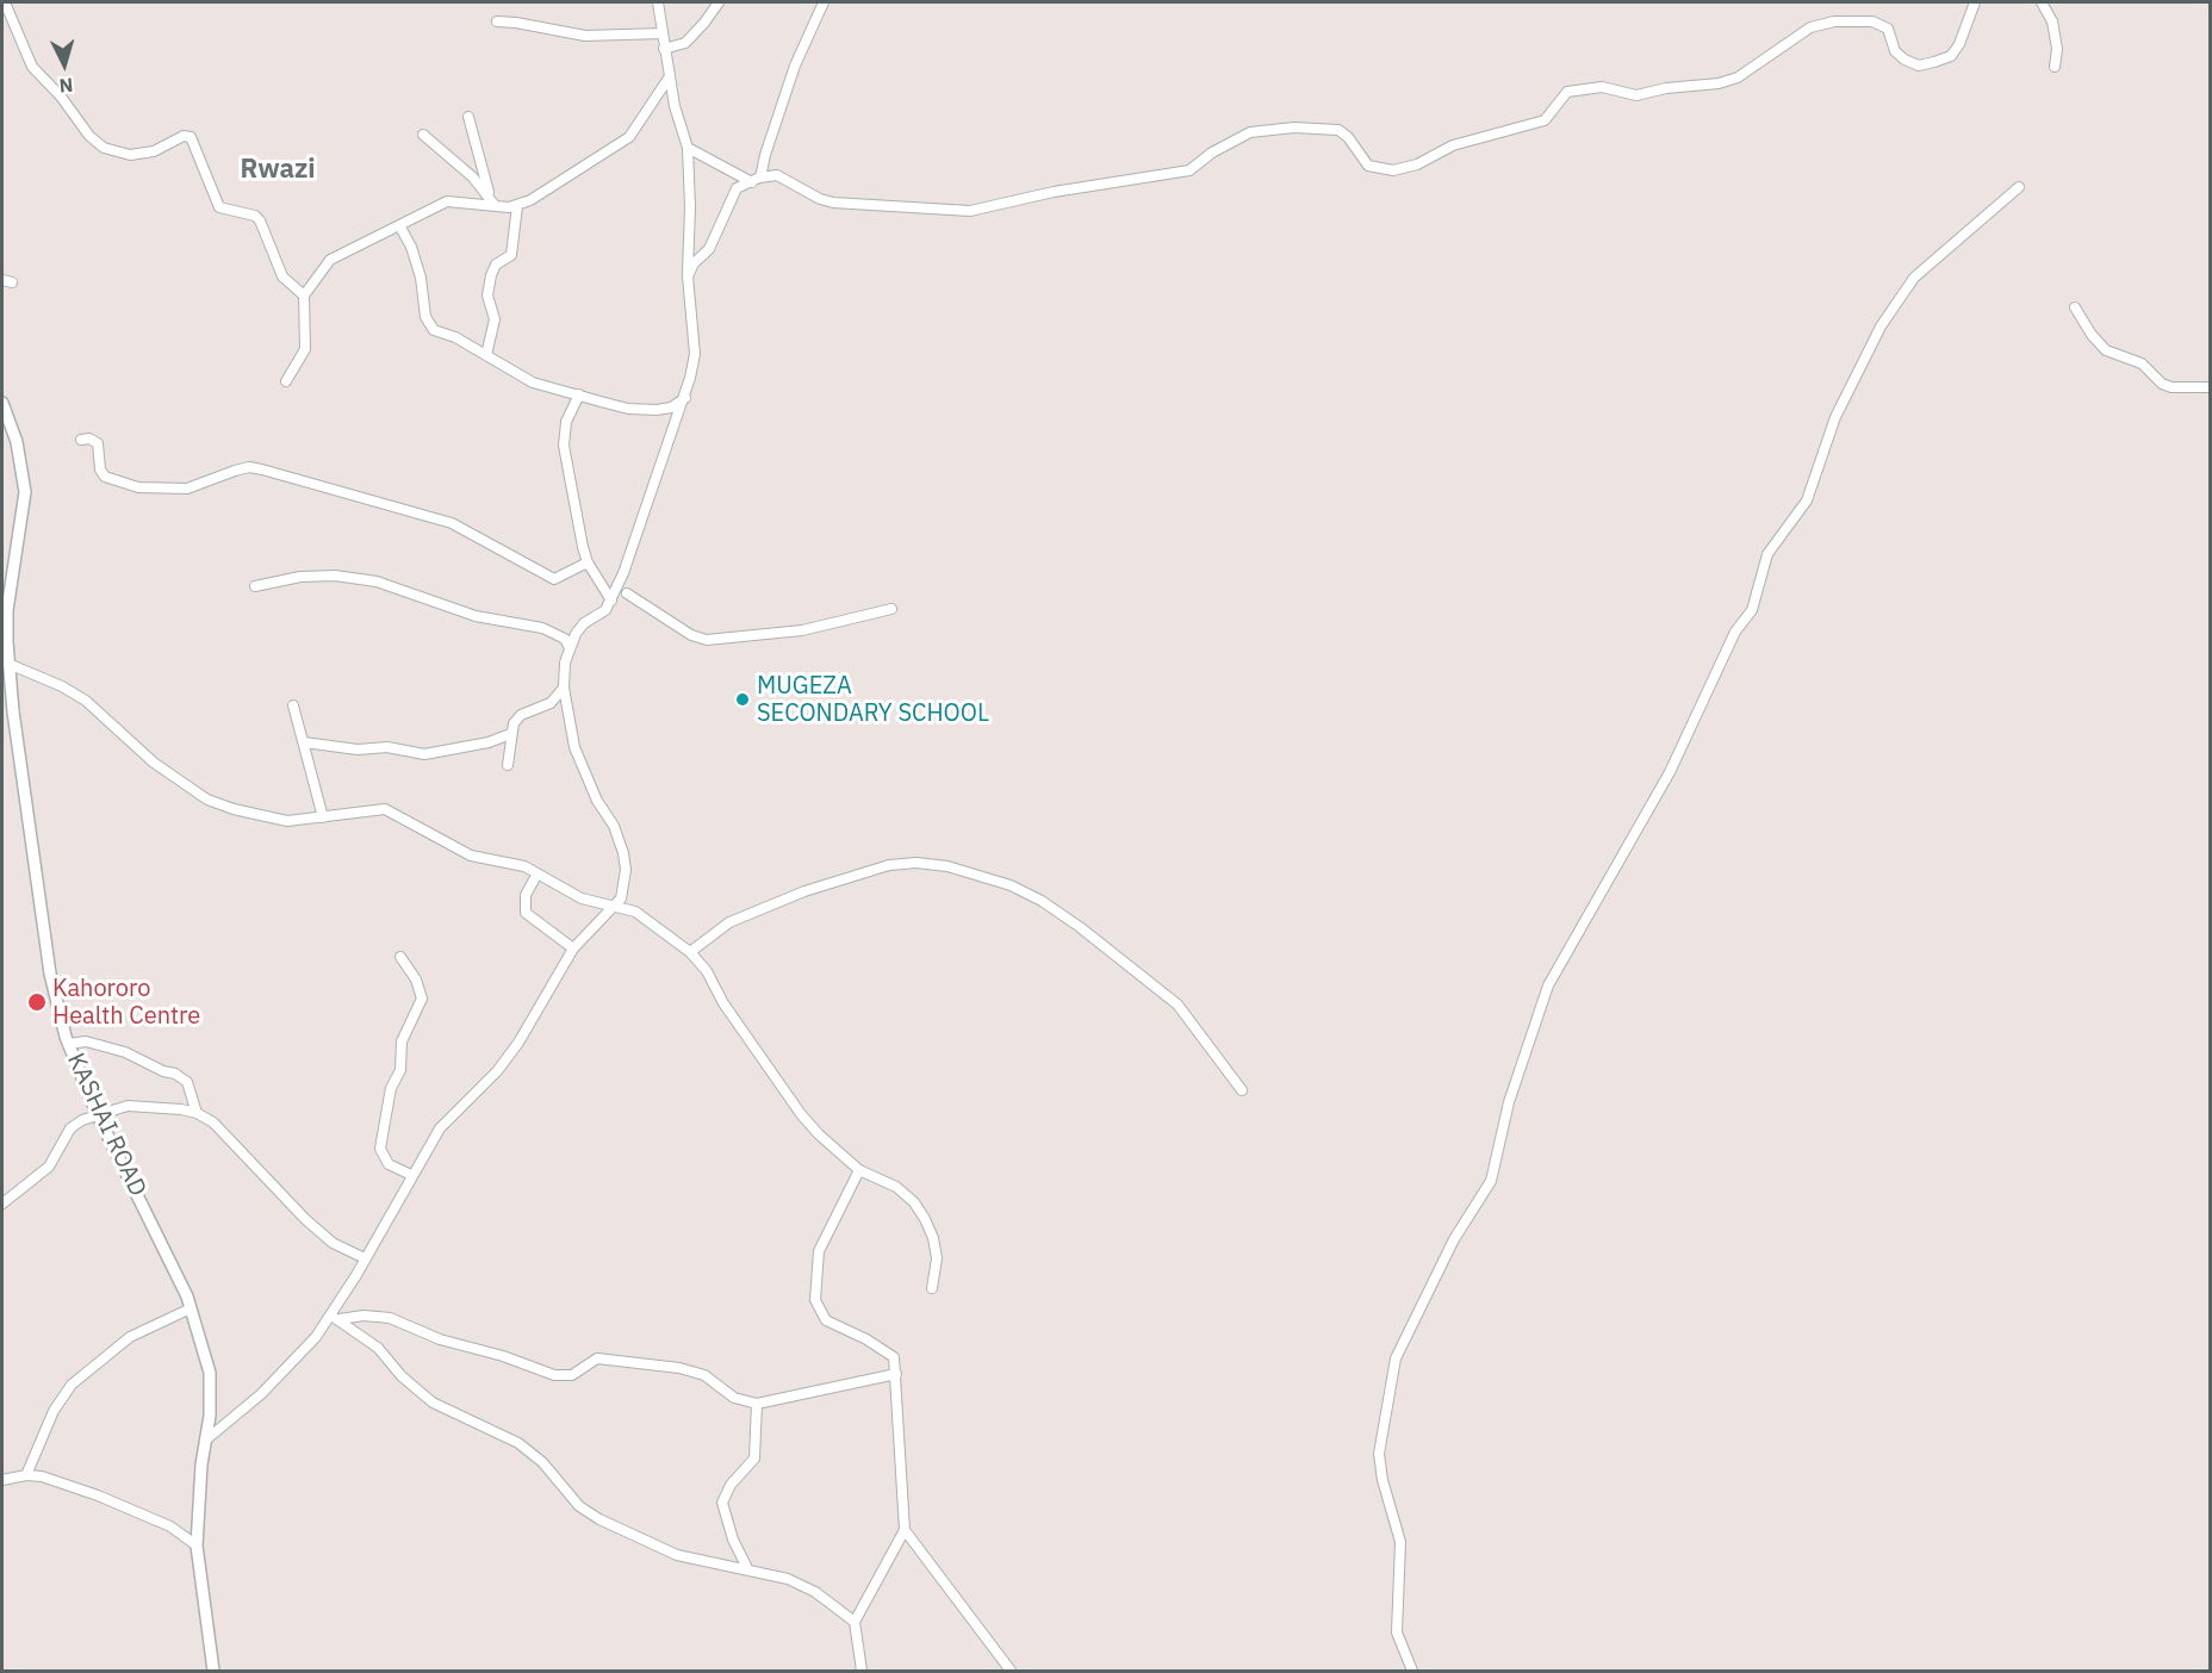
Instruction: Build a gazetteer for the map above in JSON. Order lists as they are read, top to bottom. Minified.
{"streets":{"street":["KASHAI ROAD"]},"districts":["Rwazi"],"places":["MUGEZA SECONDARY SCHOOL","Kahororo Health Centre"],"north":"bottom"}
